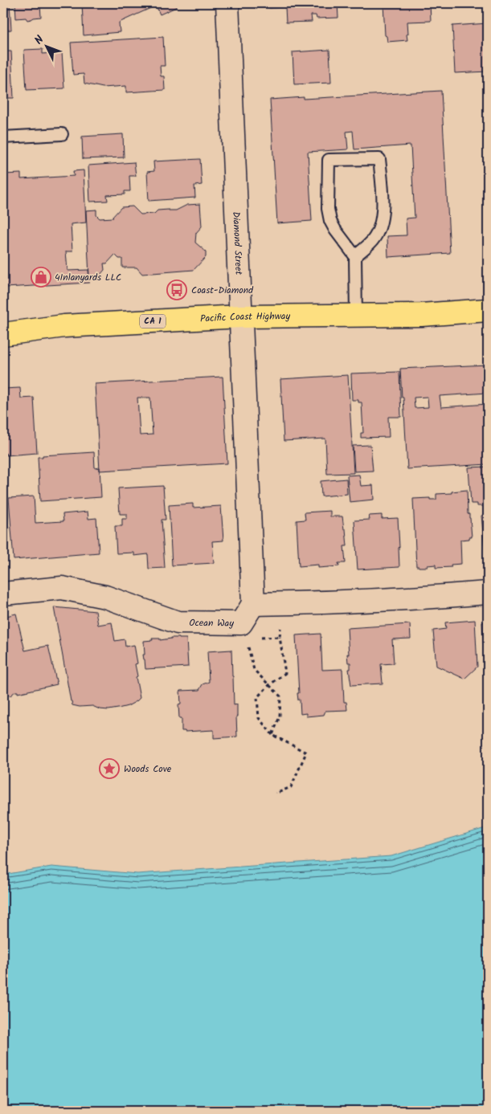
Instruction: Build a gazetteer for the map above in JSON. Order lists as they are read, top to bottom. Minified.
{"streets":{"highway":["Pacific Coast Highway","CA 1"],"street":["Diamond Street","Ocean Way"]},"crossings":[["Diamond Street","Pacific Coast Highway"],["Diamond Street","Ocean Way"]],"places":{"shop":["4Inlanyards LLC"],"bus stop":["Coast-Diamond"],"place":["Woods Cove"]},"north":"top left"}
